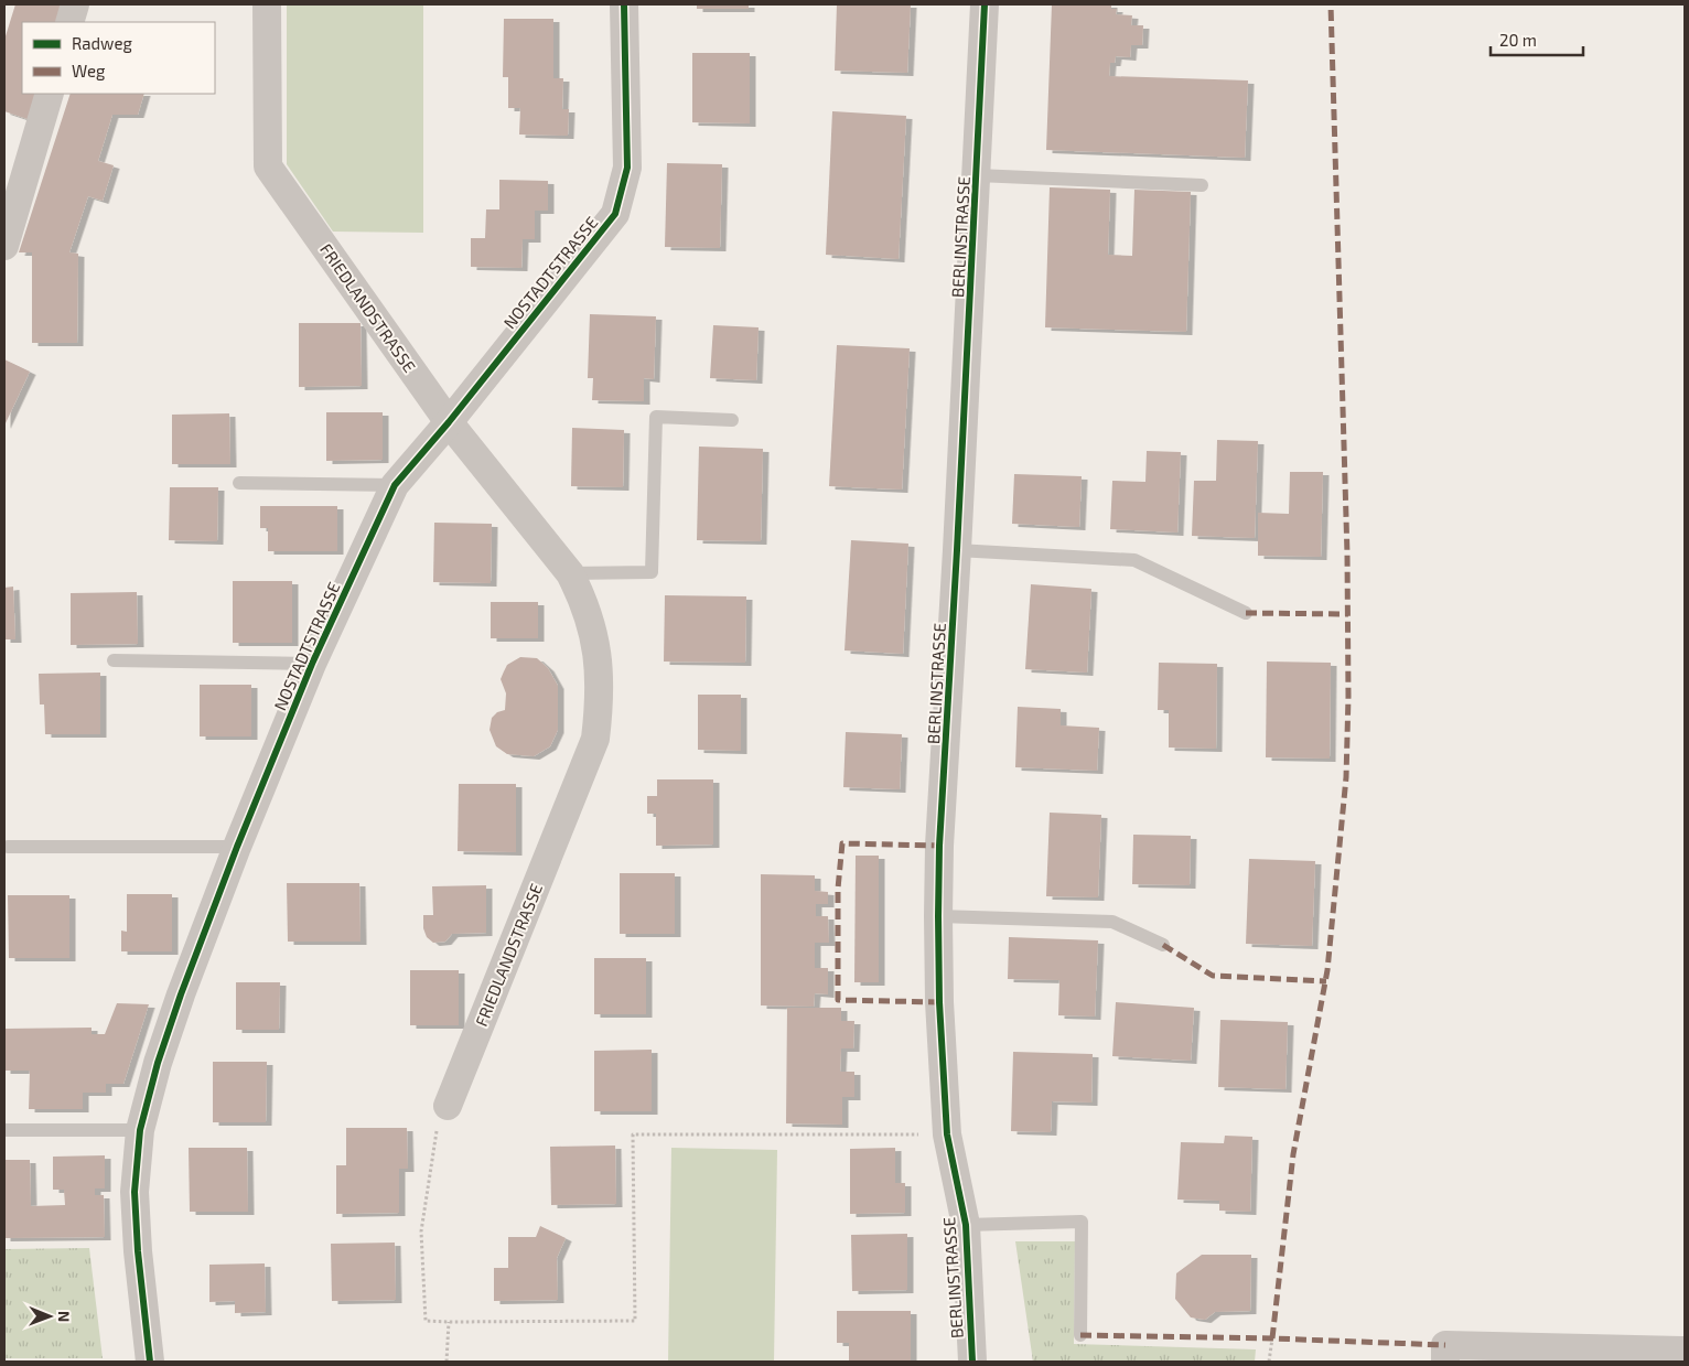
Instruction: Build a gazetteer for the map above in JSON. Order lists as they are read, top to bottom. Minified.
{"streets":{"street":["BERLINSTRASSE","NOSTADTSTRASSE","FRIEDLANDSTRASSE"]},"crossings":[["NOSTADTSTRASSE","FRIEDLANDSTRASSE"]],"legend":["Radweg","Weg"],"scale_bar":"20 m","north":"right"}
